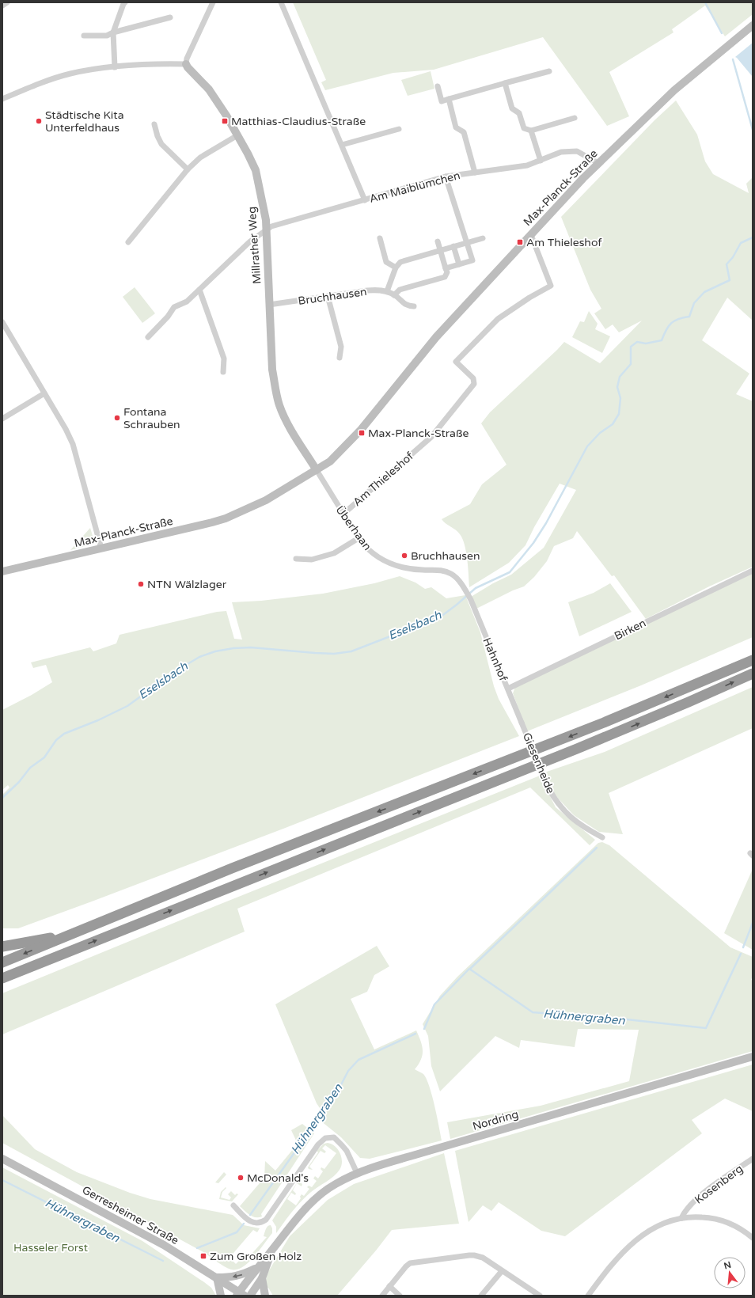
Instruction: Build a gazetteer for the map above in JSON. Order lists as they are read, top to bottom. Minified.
{"streets":{"street":["Am Maiblümchen","Max-Planck-Straße","Millrather Weg","Bruchhausen","Am Thieleshof","Überhaan","Birken","Hahnhof","Giesenheide","Nordring","Kosenberg","Gerresheimer Straße"]},"crossings":[["Am Maiblümchen","Max-Planck-Straße"],["Am Maiblümchen","Millrather Weg"],["Max-Planck-Straße","Millrather Weg"],["Max-Planck-Straße","Am Thieleshof"],["Max-Planck-Straße","Überhaan"],["Millrather Weg","Bruchhausen"],["Millrather Weg","Überhaan"],["Am Thieleshof","Überhaan"],["Überhaan","Hahnhof"],["Birken","Hahnhof"],["Hahnhof","Giesenheide"],["Nordring","Gerresheimer Straße"]],"water":["Eselsbach","Hühnergraben"],"parks":["Hasseler Forst"],"places":{"other":["Städtische Kita Unterfeldhaus","Fontana Schrauben","Bruchhausen","NTN Wälzlager","McDonald's"],"transit":["Matthias-Claudius-Straße","Am Thieleshof","Max-Planck-Straße","Zum Großen Holz"]},"north":"top"}
